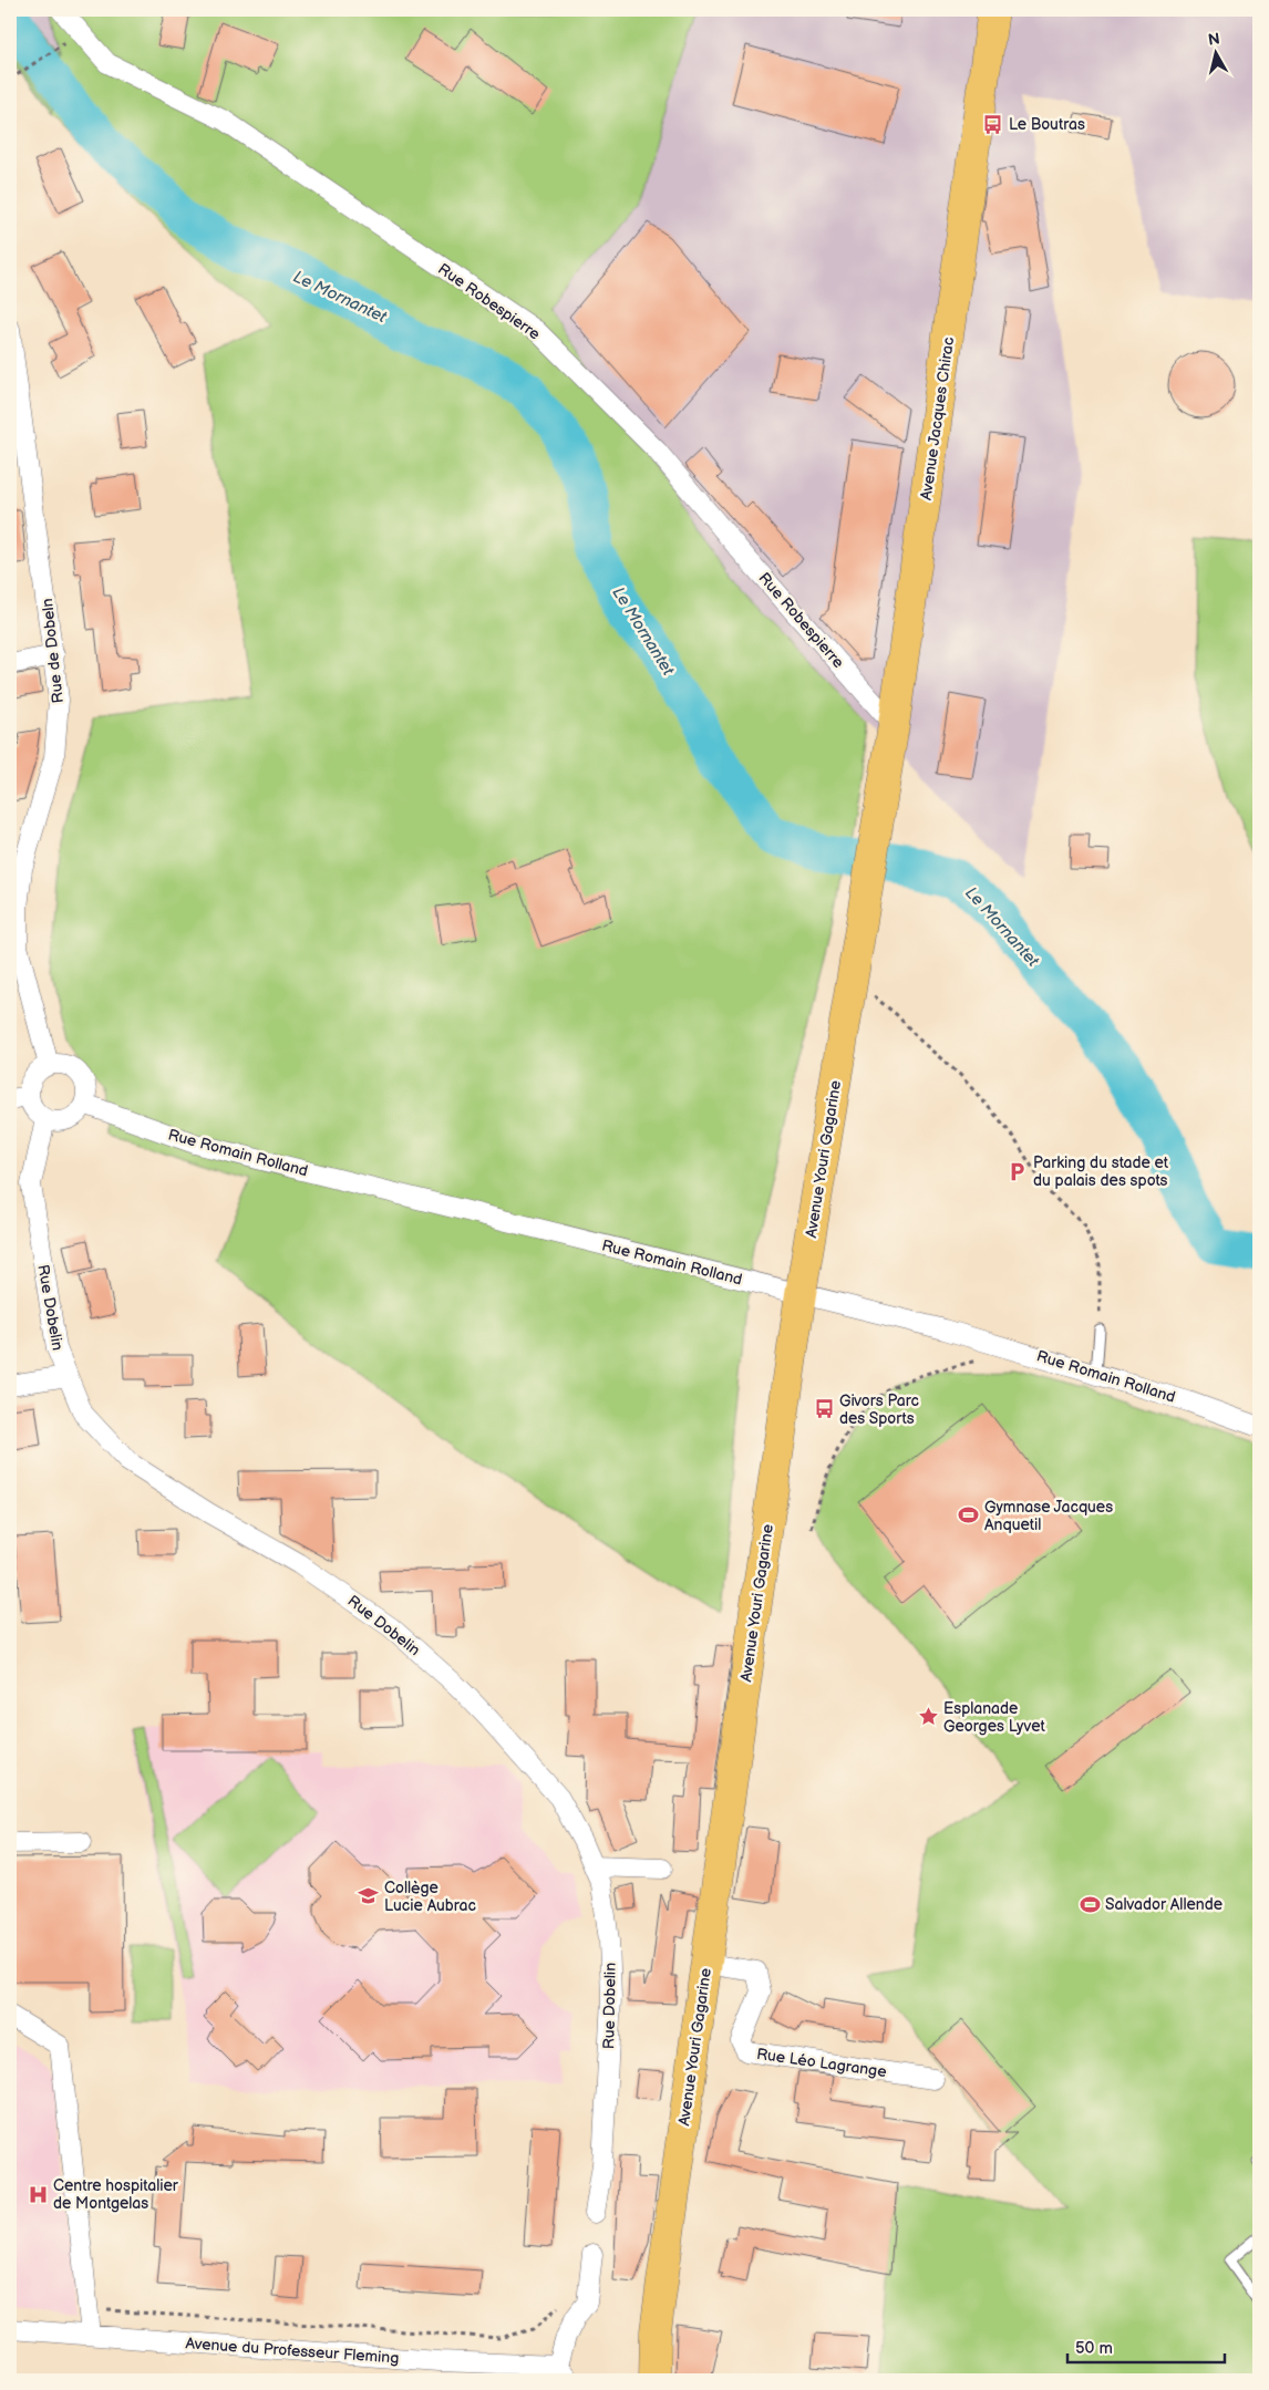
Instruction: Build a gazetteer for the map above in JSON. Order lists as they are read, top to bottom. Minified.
{"streets":{"main road":["Avenue Jacques Chirac","Avenue Youri Gagarine"],"street":["Rue Robespierre","Rue de Dobeln","Rue Romain Rolland","Rue Dobelin","Rue Léo Lagrange","Avenue du Professeur Fleming"]},"crossings":[["Rue Robespierre","Avenue Jacques Chirac"],["Avenue Jacques Chirac","Avenue Youri Gagarine"],["Rue de Dobeln","Rue Romain Rolland"],["Rue de Dobeln","Rue Dobelin"],["Rue Romain Rolland","Avenue Youri Gagarine"],["Rue Romain Rolland","Rue Dobelin"],["Avenue Youri Gagarine","Rue Léo Lagrange"]],"water":["Le Mornantet"],"places":{"bus stop":["Le Boutras","Givors Parc des Sports"],"parking":["Parking du stade et du palais des spots"],"sports":["Gymnase Jacques Anquetil","Salvador Allende"],"place":["Esplanade Georges Lyvet"],"school or university":["Collège Lucie Aubrac"],"hospital":["Centre hospitalier de Montgelas"]},"scale_bar":"50 m","north":"top"}
